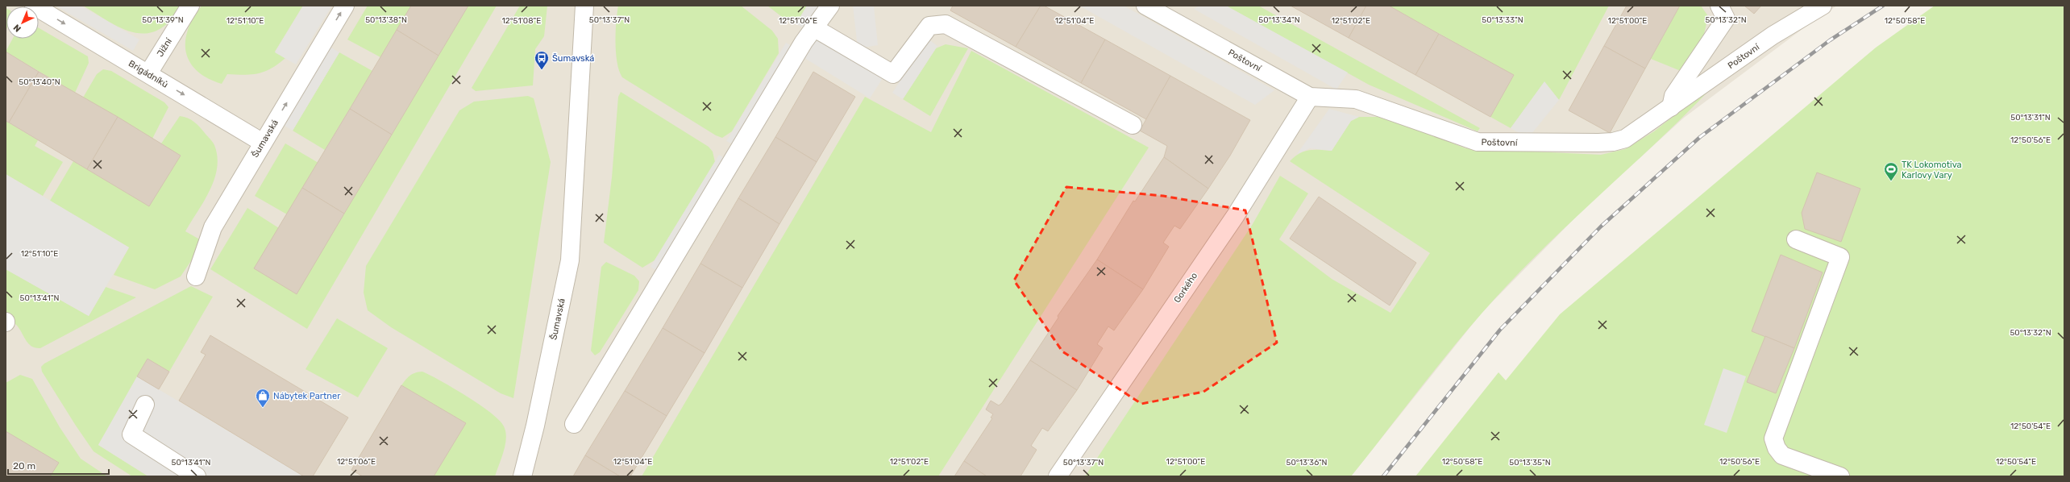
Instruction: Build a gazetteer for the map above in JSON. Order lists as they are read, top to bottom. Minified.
{"streets":{"street":["Jižní","Poštovní","Brigádníků","Šumavská","Gorkého"]},"crossings":[["Jižní","Brigádníků"],["Poštovní","Gorkého"],["Brigádníků","Šumavská"]],"one_way":["Brigádníků"],"places":{"bus stop":["Šumavská"],"sports":["TK Lokomotiva Karlovy Vary"],"shop":["Nábytek Partner"]},"scale_bar":"20 m","north":"bottom left","coordinates":["50°13'39\"N","50°13'38\"N","50°13'37\"N","50°13'33\"N","50°13'34\"N","50°13'32\"N","12°51'10\"E","12°51'08\"E","12°51'06\"E","12°51'04\"E","12°51'02\"E","12°51'00\"E","12°50'58\"E","50°13'40\"N","50°13'31\"N","12°50'56\"E","50°13'41\"N","12°50'54\"E","50°13'36\"N","50°13'35\"N"]}
